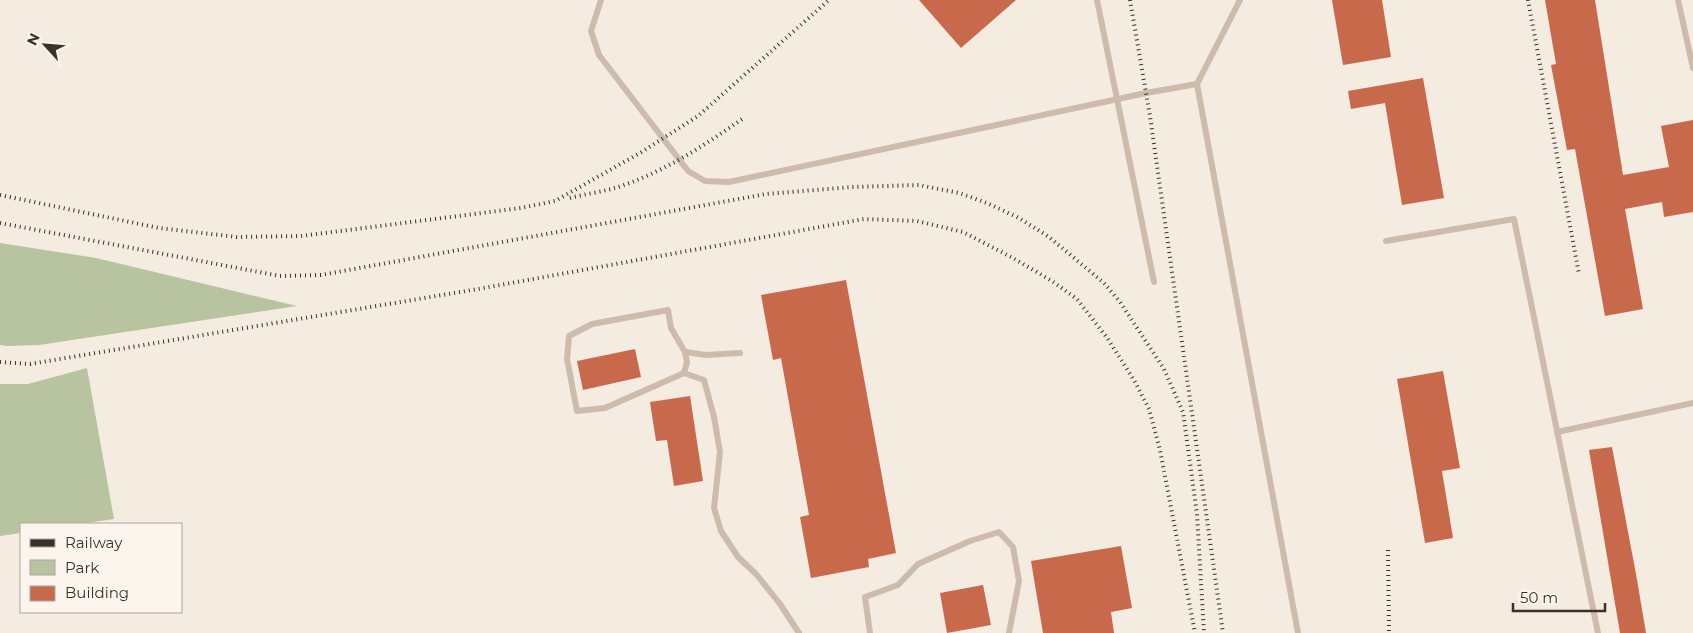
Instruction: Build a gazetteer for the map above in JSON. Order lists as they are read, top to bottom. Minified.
{"legend":["Railway","Park","Building"],"scale_bar":"50 m","north":"top left"}
